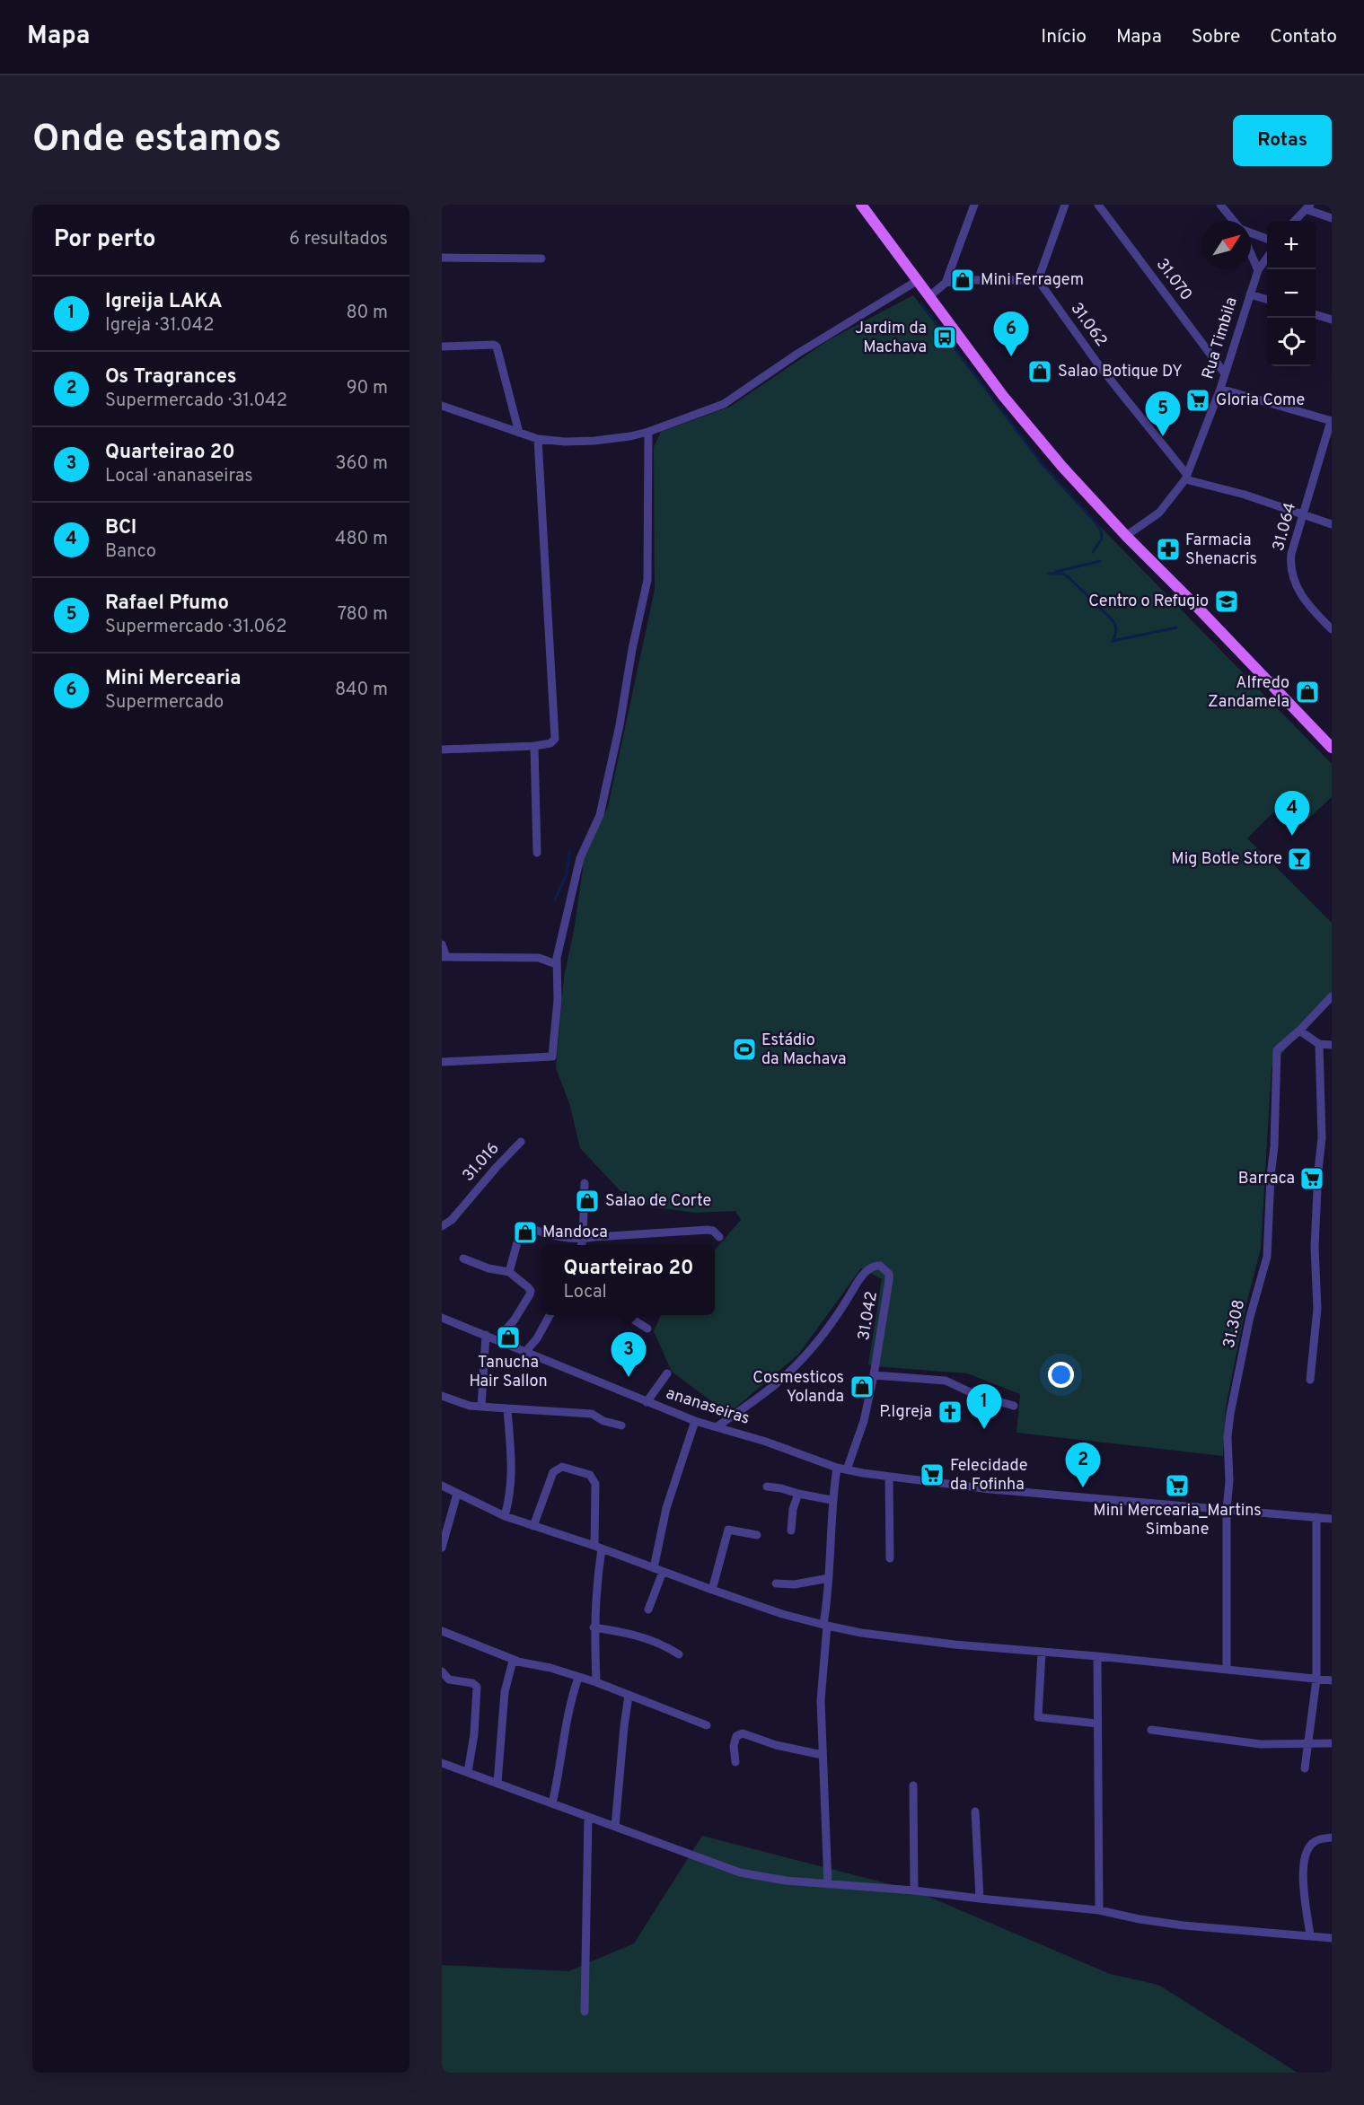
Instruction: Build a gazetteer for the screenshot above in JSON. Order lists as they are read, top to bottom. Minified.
{"streets":{"street":["31.070","31.062","Rua Timbila","31.064","31.016","31.042","31.308","ananaseiras"]},"crossings":[["31.070","Rua Timbila"],["31.062","Rua Timbila"],["31.042","ananaseiras"]],"places":{"shop":["Mini Ferragem","Salao Botique DY","Alfredo Zandamela","Salao de Corte","Mandoca","Tanucha Hair Sallon","Cosmesticos Yolanda"],"bus stop":["Jardim da Machava"],"supermarket":["Gloria Come","Barraca","Felecidade da Fofinha","Mini Mercearia_Martins Simbane"],"pharmacy":["Farmacia Shenacris"],"school or university":["Centro o Refugio"],"bar":["Mig Botle Store"],"sports":["Estádio da Machava"],"church":["P.Igreja"]},"north":"top right","page":{"header":"Mapa","nav":["Início","Mapa","Sobre","Contato"],"buttons":"Rotas","title":"Onde estamos","heading":["Por perto","6 resultados"],"map_buttons":["+","−"],"list":[{"mark":"1","name":"Igreija LAKA","note":"Igreja · 31.042","value":"80 m"},{"mark":"2","name":"Os Tragrances","note":"Supermercado · 31.042","value":"90 m"},{"mark":"3","name":"Quarteirao 20","note":"Local · ananaseiras","value":"360 m"},{"mark":"4","name":"BCI","note":"Banco","value":"480 m"},{"mark":"5","name":"Rafael Pfumo","note":"Supermercado · 31.062","value":"780 m"},{"mark":"6","name":"Mini Mercearia","note":"Supermercado","value":"840 m"}],"pins":["6","5","4","3","1","2"],"popup":["Quarteirao 20","Local"]}}
